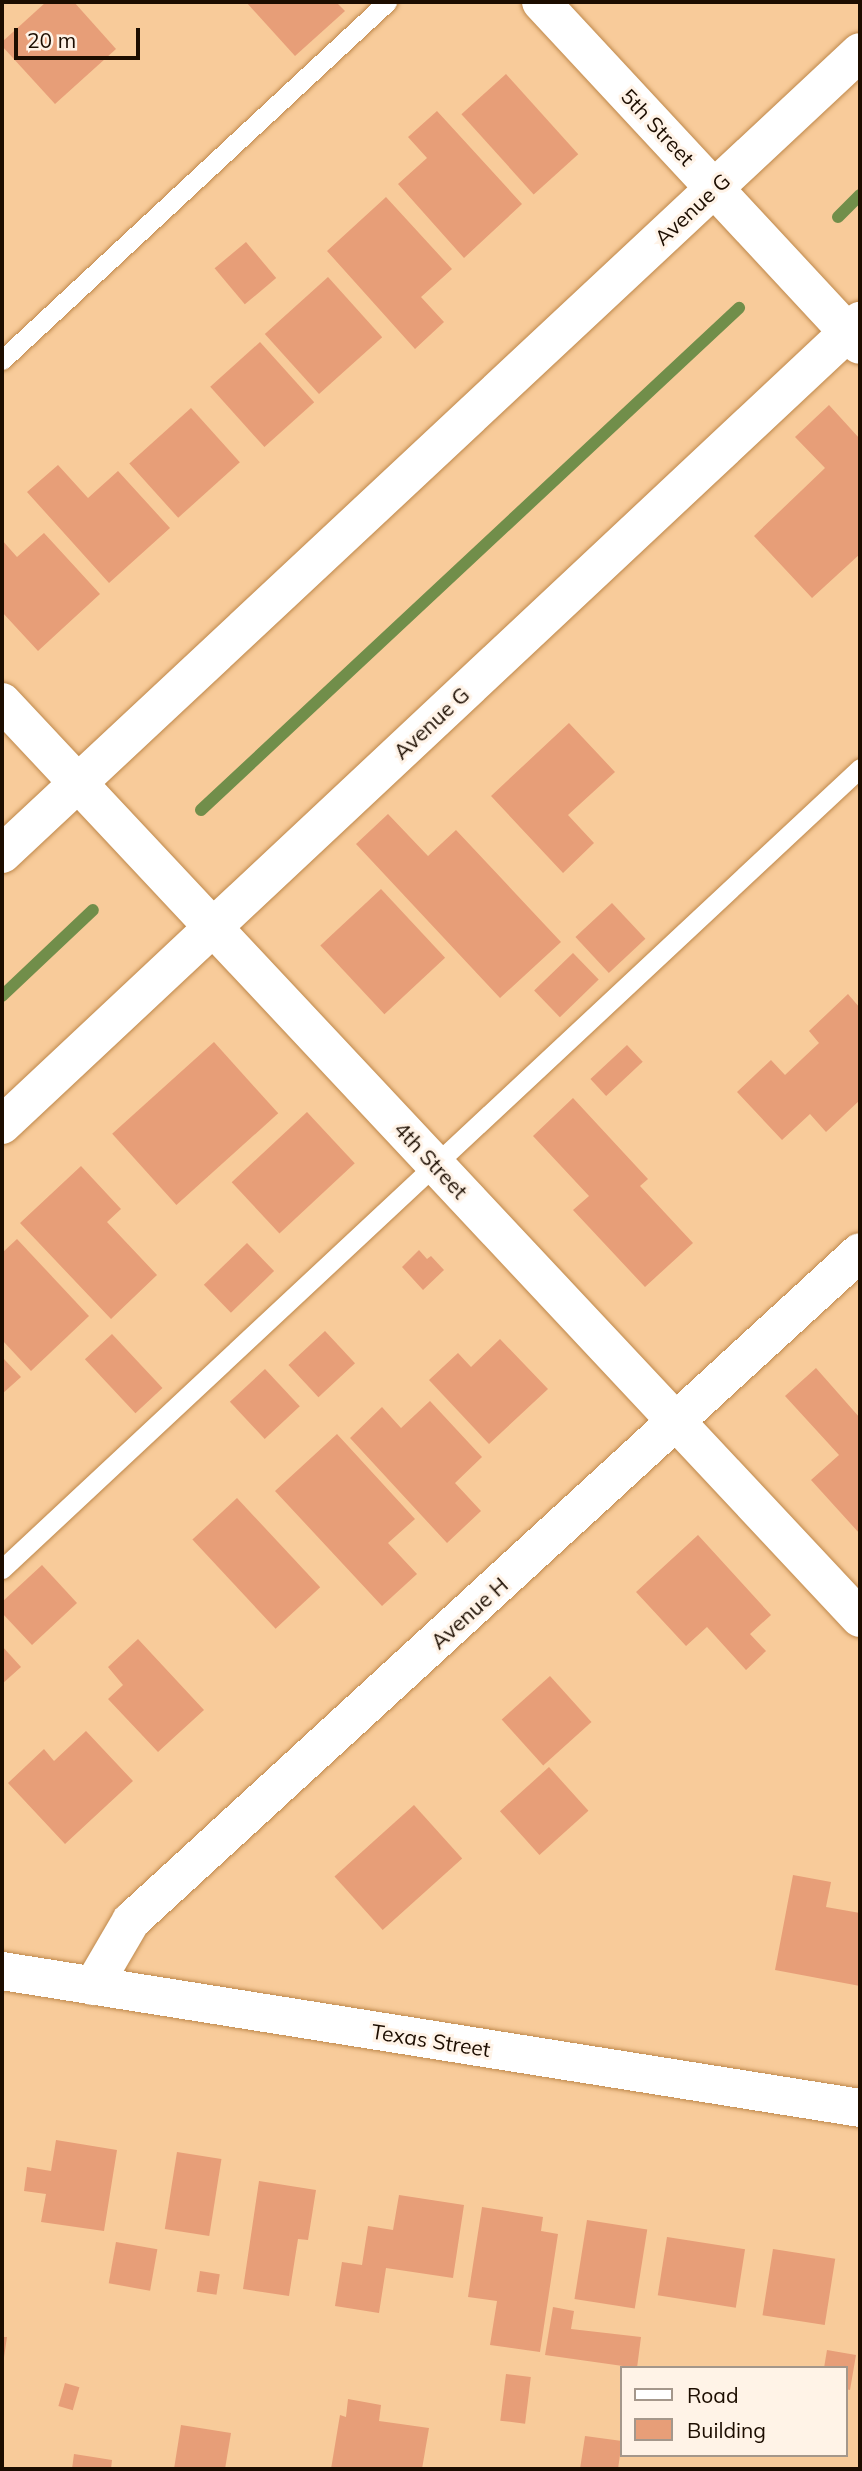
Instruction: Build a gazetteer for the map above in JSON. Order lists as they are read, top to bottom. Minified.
{"streets":{"street":["5th Street","Avenue G","4th Street","Avenue H","Texas Street"]},"crossings":[["5th Street","Avenue G"],["Avenue G","4th Street"],["4th Street","Avenue H"],["Avenue H","Texas Street"]],"legend":["Road","Building"],"scale_bar":"20 m"}
